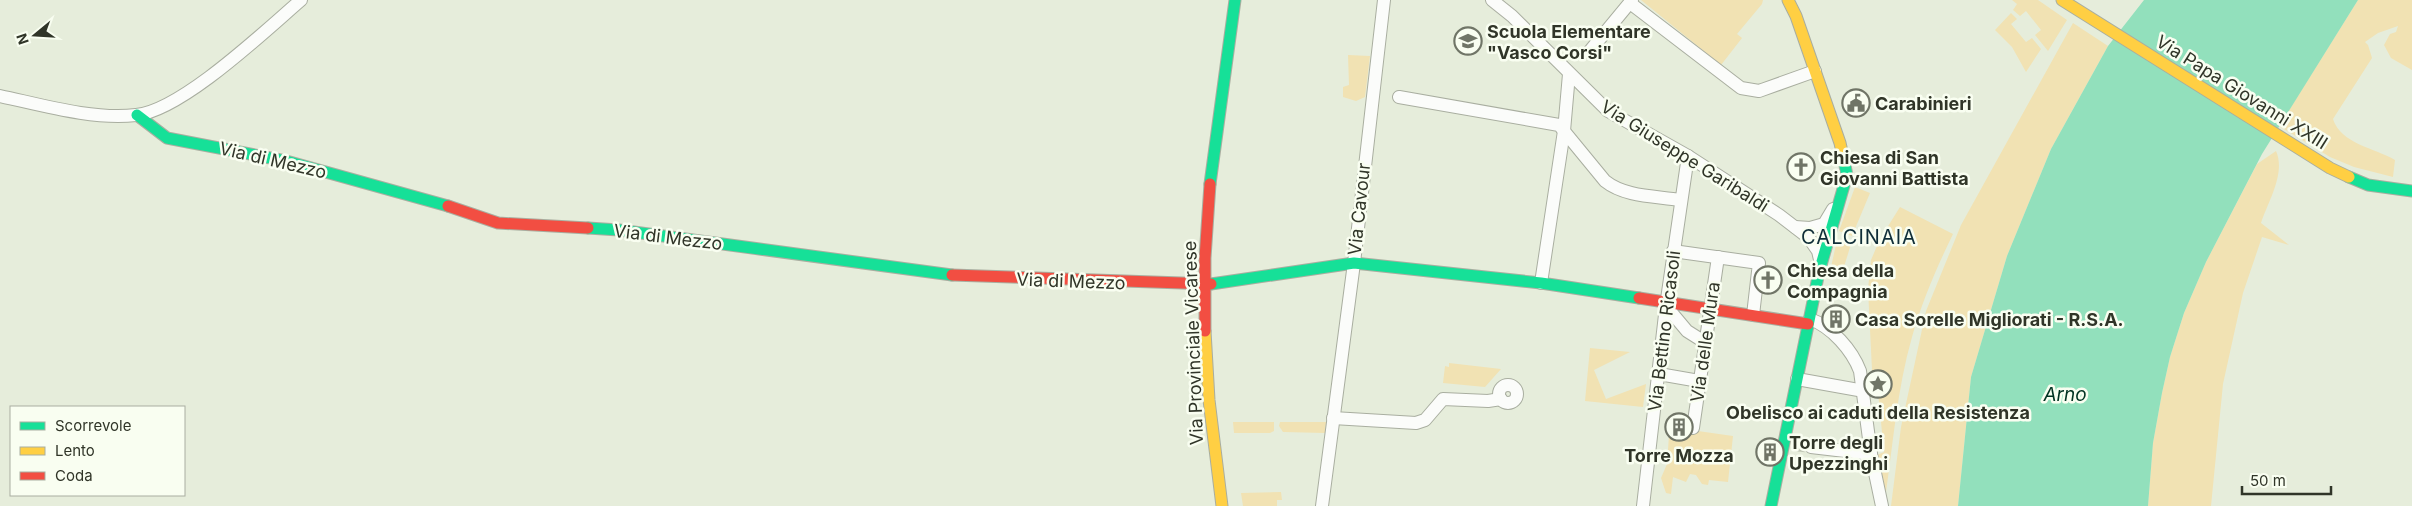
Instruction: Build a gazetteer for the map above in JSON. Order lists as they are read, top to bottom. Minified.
{"streets":{"street":["Via Papa Giovanni XXIII","Via Giuseppe Garibaldi","Via di Mezzo","Via Cavour","Via Bettino Ricasoli","Via delle Mura","Via Provinciale Vicarese"]},"crossings":[["Via Giuseppe Garibaldi","Via Bettino Ricasoli"],["Via di Mezzo","Via Cavour"],["Via di Mezzo","Via Bettino Ricasoli"],["Via di Mezzo","Via delle Mura"],["Via di Mezzo","Via Provinciale Vicarese"]],"districts":["CALCINAIA"],"water":["Arno"],"places":{"school or university":["Scuola Elementare \"Vasco Corsi\""],"public building":["Carabinieri"],"church":["Chiesa di San Giovanni Battista","Chiesa della Compagnia"],"building":["Casa Sorelle Migliorati - R.S.A.","Torre Mozza","Torre degli Upezzinghi"],"place":["Obelisco ai caduti della Resistenza"]},"legend":["Scorrevole","Lento","Coda"],"scale_bar":"50 m","north":"left"}
